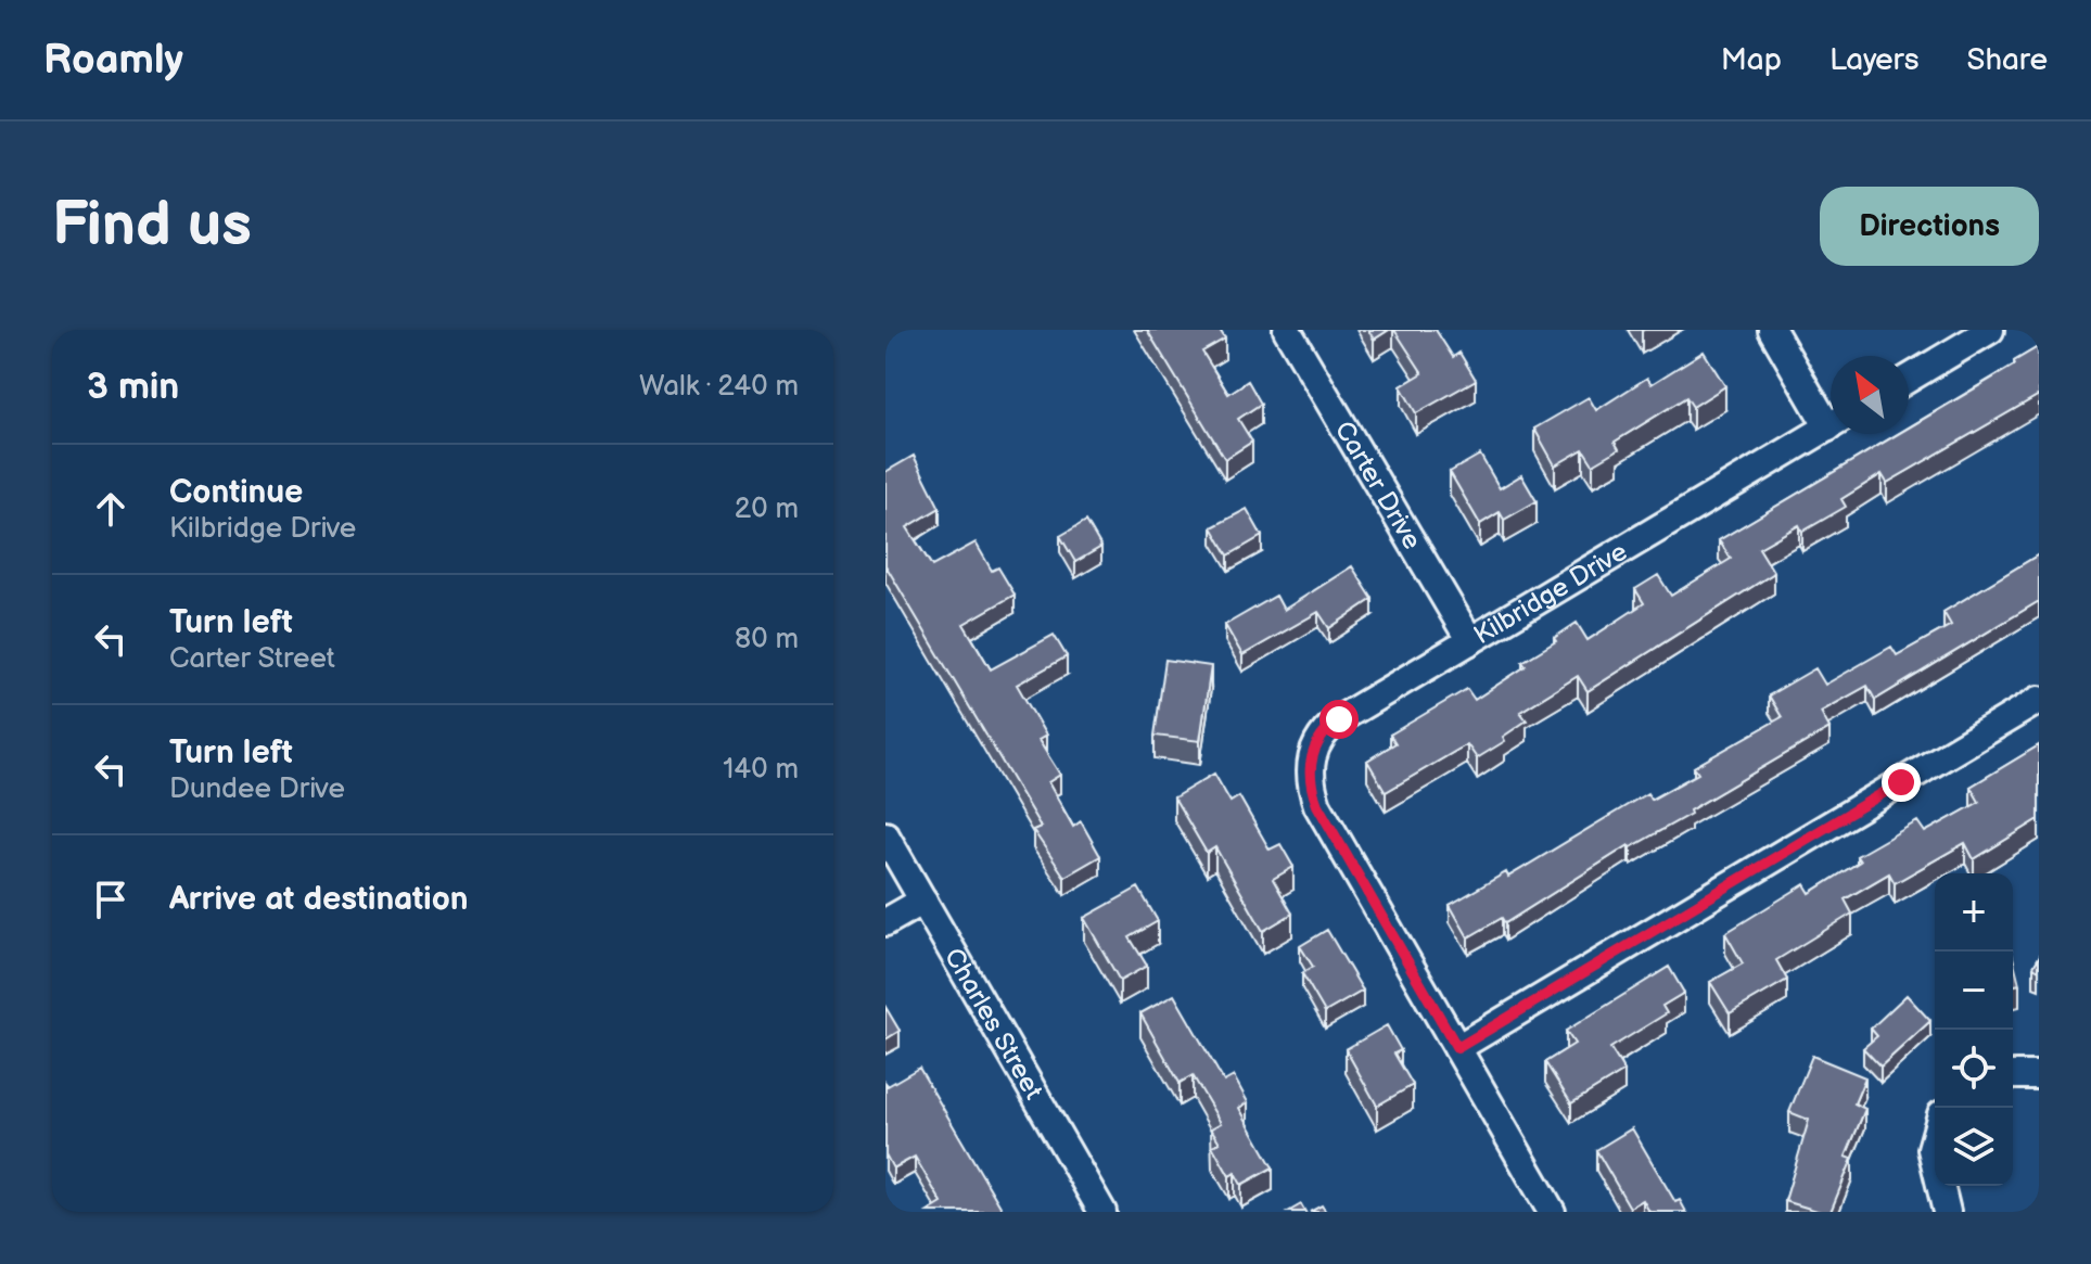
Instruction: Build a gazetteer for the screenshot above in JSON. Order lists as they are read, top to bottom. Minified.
{"streets":{"street":["Carter Drive","Kilbridge Drive","Charles Street"]},"crossings":[["Carter Drive","Kilbridge Drive"]],"north":"top left","page":{"header":"Roamly","nav":["Map","Layers","Share"],"buttons":"Directions","title":"Find us","heading":["3 min","Walk · 240 m"],"list":[["Continue","Kilbridge Drive","20 m"],["Turn left","Carter Street","80 m"],["Turn left","Dundee Drive","140 m"],"Arrive at destination"],"map_buttons":["+","−"]}}
